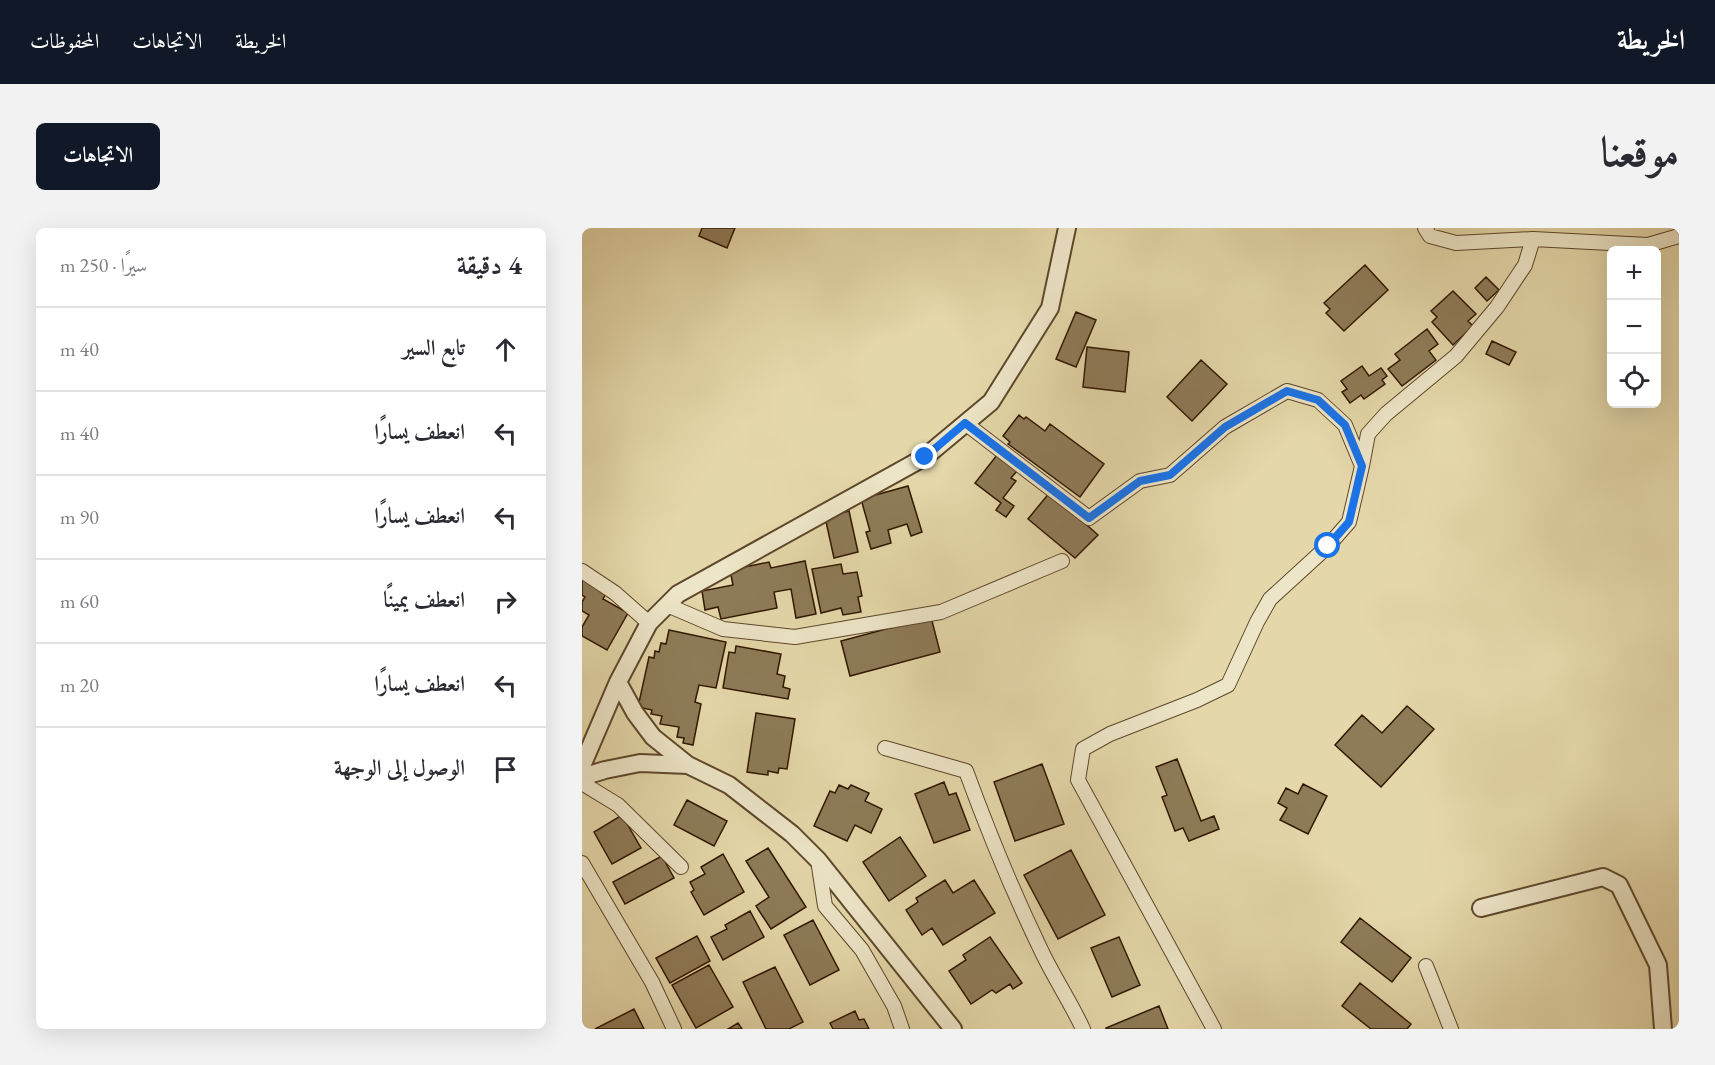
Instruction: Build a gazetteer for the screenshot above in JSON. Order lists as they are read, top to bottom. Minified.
{"page":{"header":"الخريطة","nav":["الخريطة","الاتجاهات","المحفوظات"],"title":"موقعنا","buttons":"الاتجاهات","heading":["4 دقيقة","سيرًا · 250 m"],"map_buttons":["+","−"],"list":[["تابع السير","40 m"],["انعطف يسارًا","40 m"],["انعطف يسارًا","90 m"],["انعطف يمينًا","60 m"],["انعطف يسارًا","20 m"],"الوصول إلى الوجهة"]}}
